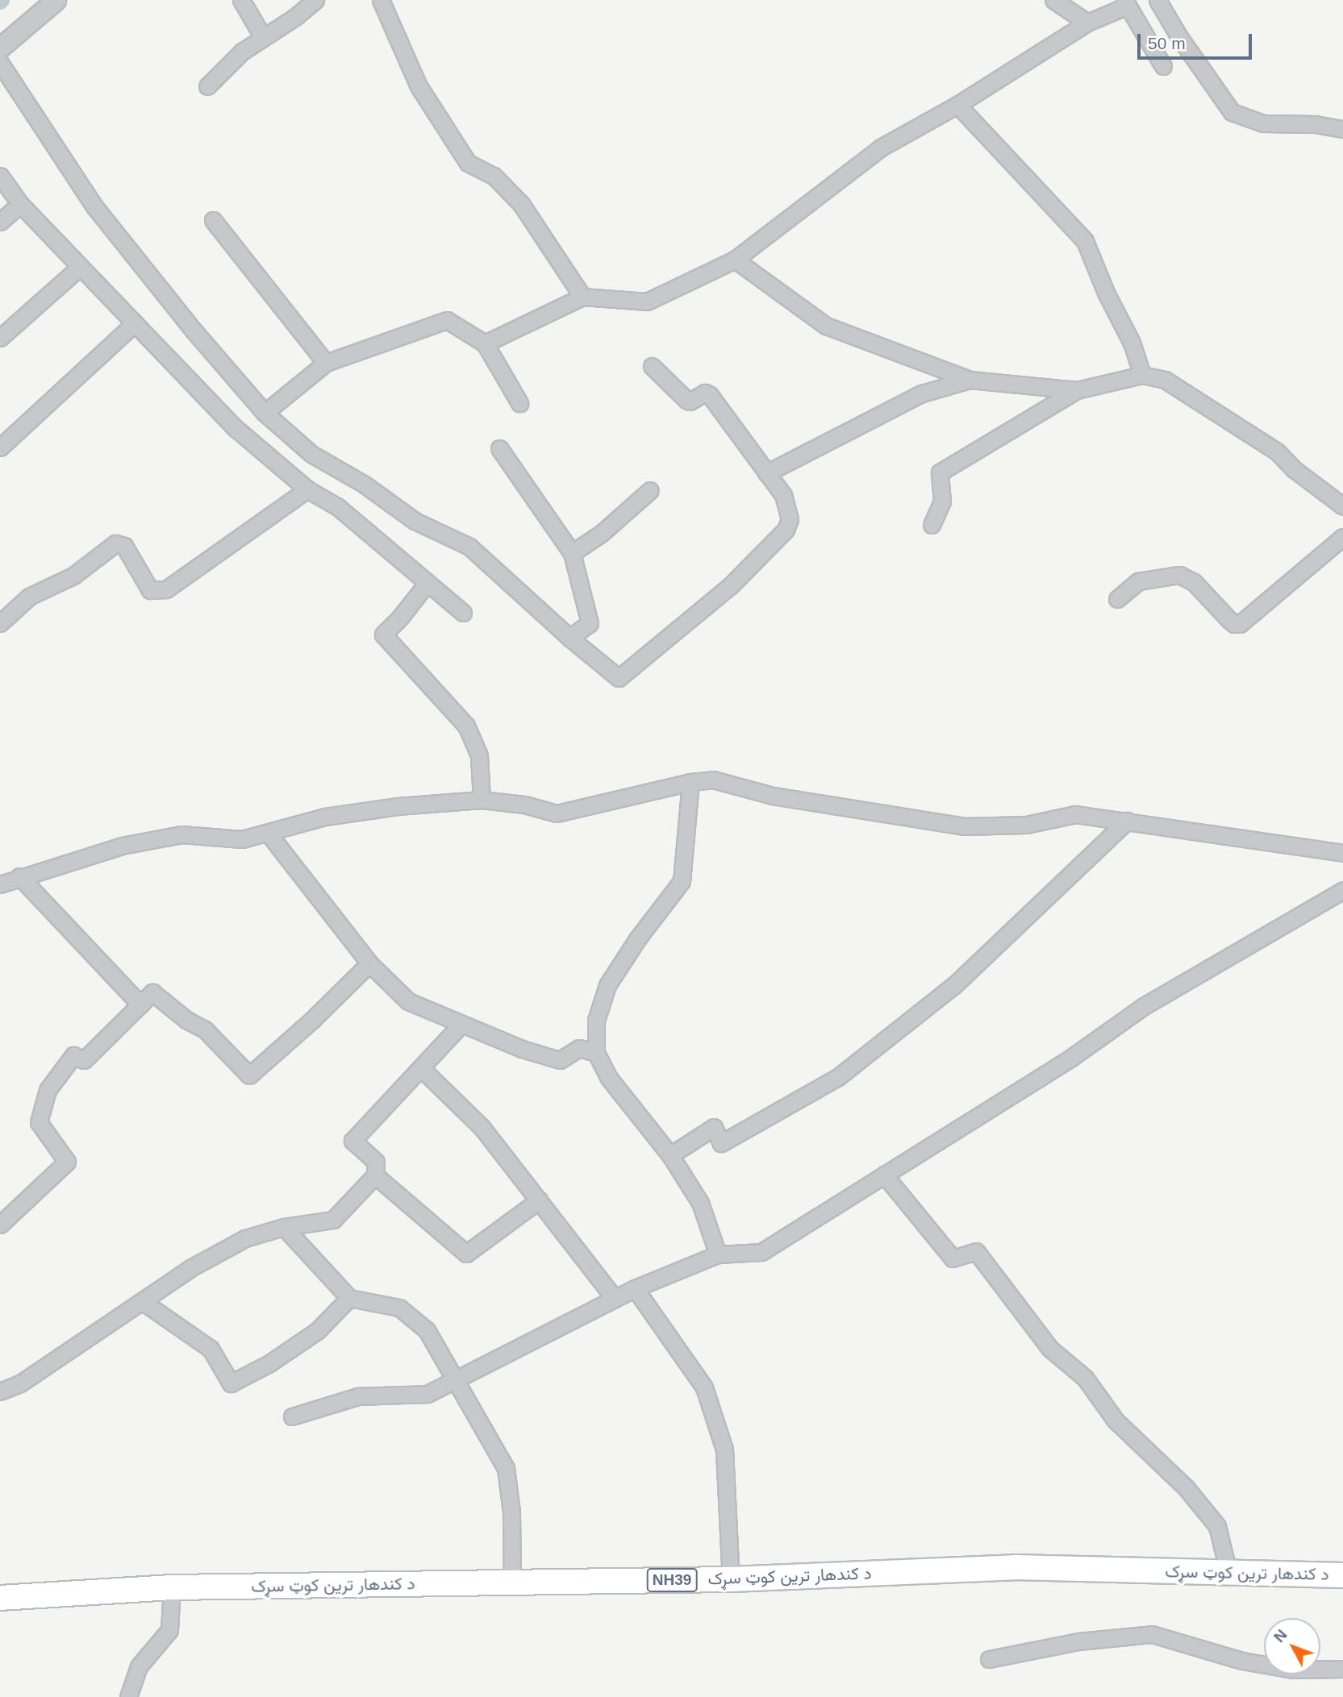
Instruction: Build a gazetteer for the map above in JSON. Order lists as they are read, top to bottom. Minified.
{"streets":{"main road":["د کندهار ترين کوټ سړک","NH39"]},"scale_bar":"50 m","north":"top left"}
